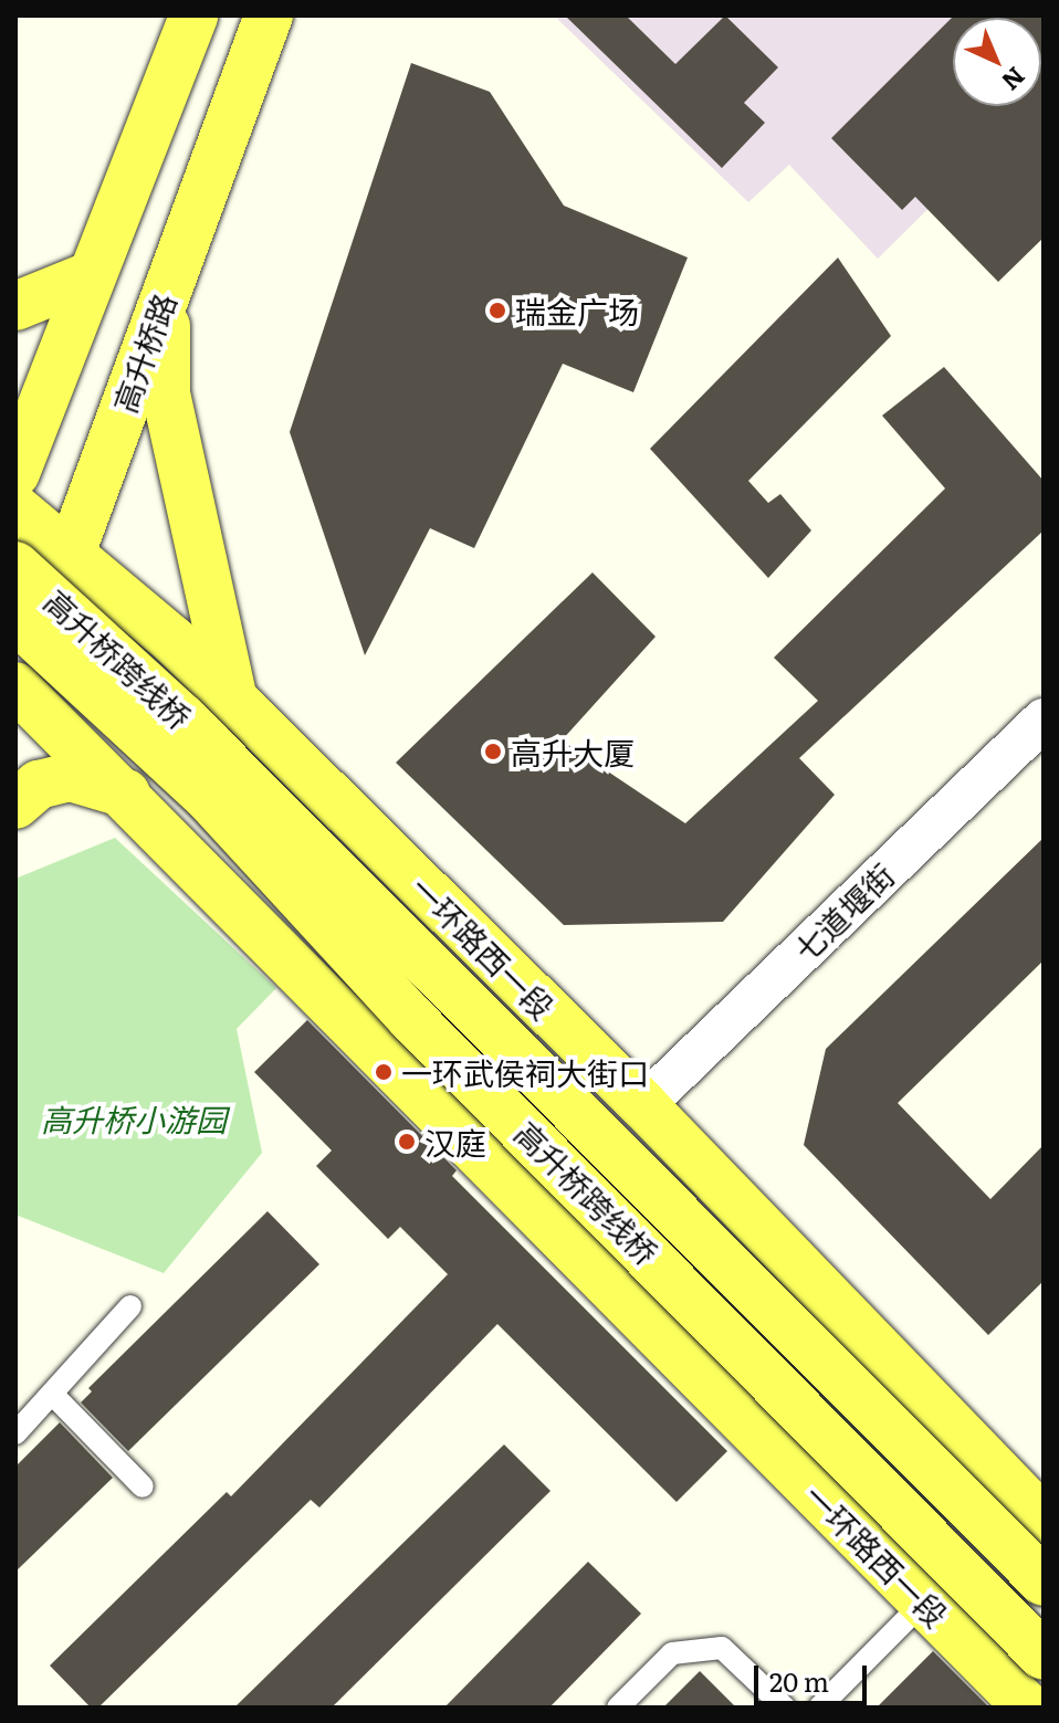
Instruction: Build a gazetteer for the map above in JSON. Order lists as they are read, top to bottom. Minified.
{"streets":{"main road":["高升桥路","高升桥跨线桥","一环路西一段"],"street":["七道堰街"]},"crossings":[["高升桥路","一环路西一段"],["七道堰街","一环路西一段"]],"parks":["高升桥小游园"],"places":["瑞金广场","高升大厦","一环武侯祠大街口","汉庭"],"scale_bar":"20 m","north":"bottom right"}
